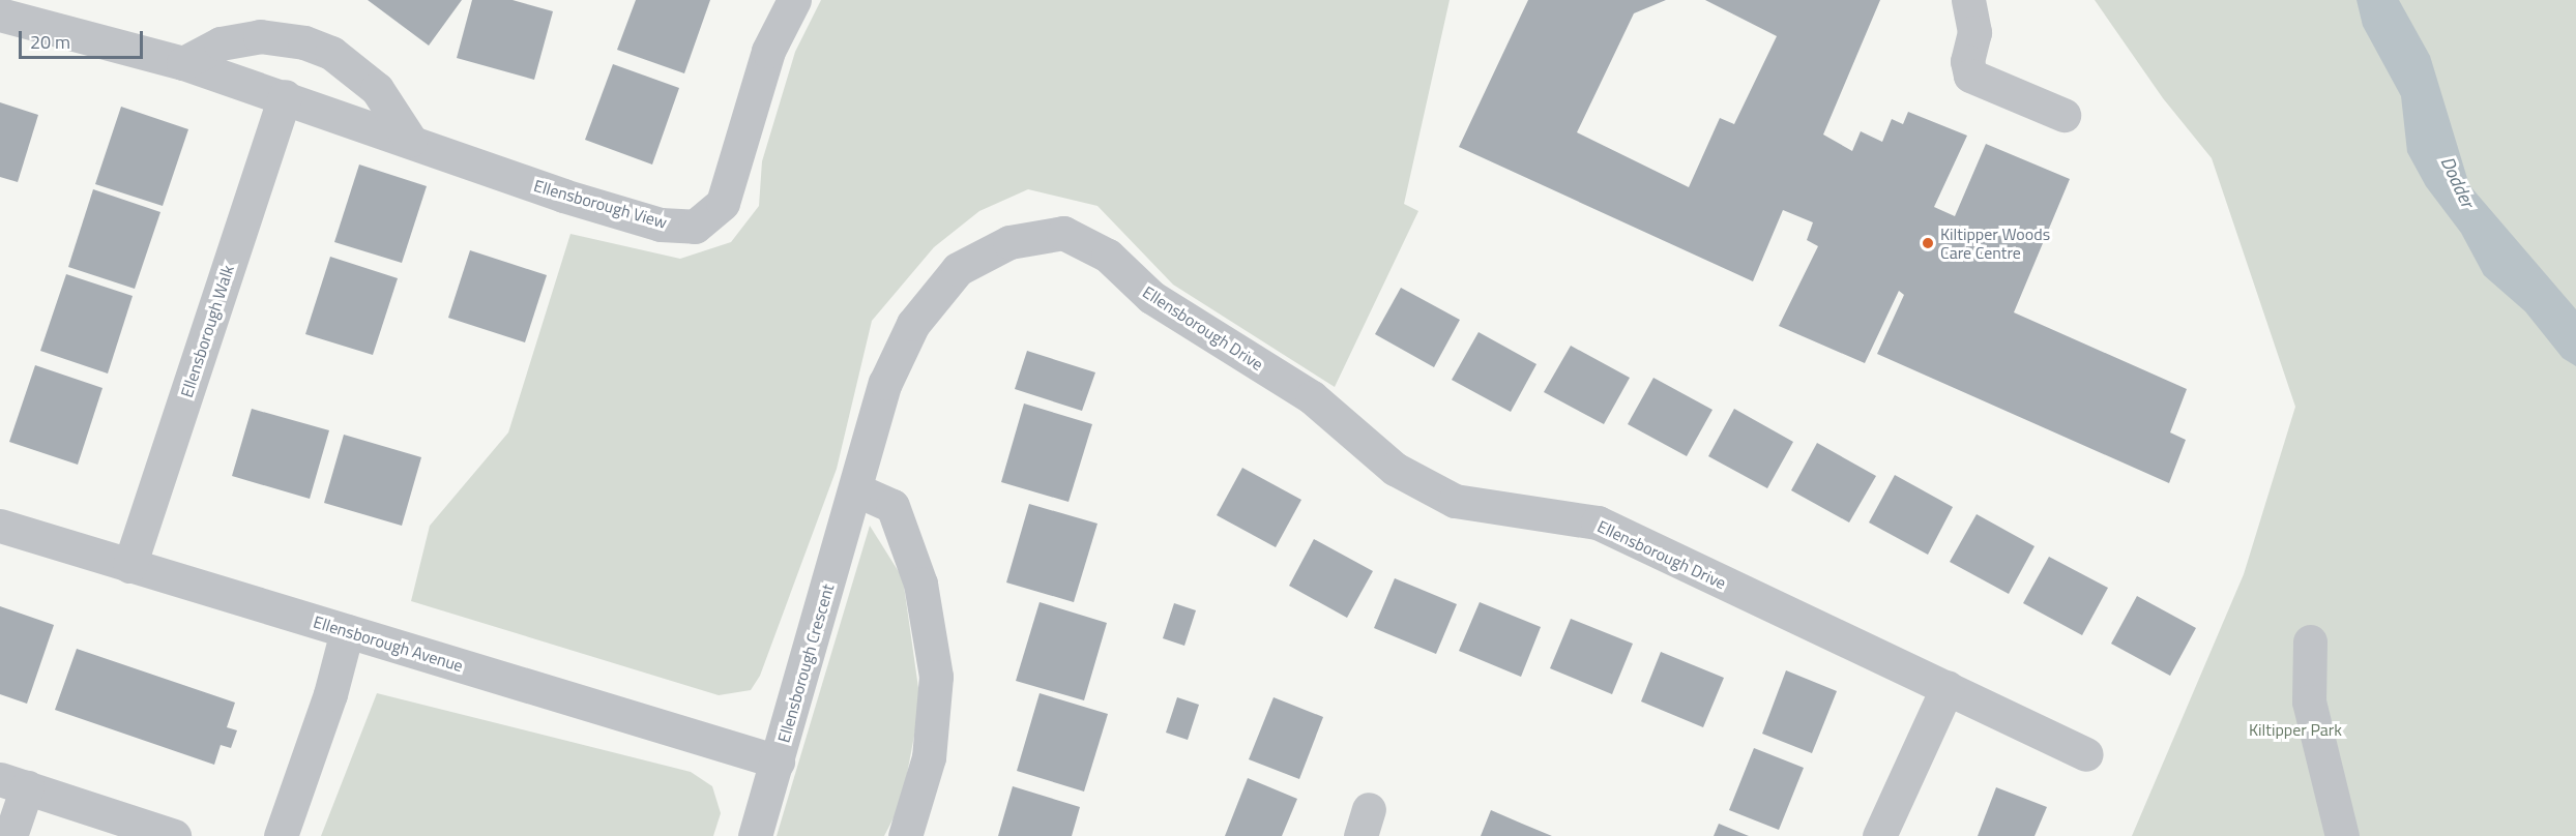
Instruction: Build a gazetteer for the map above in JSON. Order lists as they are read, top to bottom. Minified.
{"streets":{"street":["Ellensborough View","Ellensborough Drive","Ellensborough Walk","Ellensborough Avenue","Ellensborough Crescent"]},"crossings":[["Ellensborough View","Ellensborough Walk"],["Ellensborough Drive","Ellensborough Crescent"],["Ellensborough Walk","Ellensborough Avenue"],["Ellensborough Avenue","Ellensborough Crescent"]],"water":["Dodder"],"parks":["Kiltipper Park"],"places":["Kiltipper Woods Care Centre"],"scale_bar":"20 m"}
